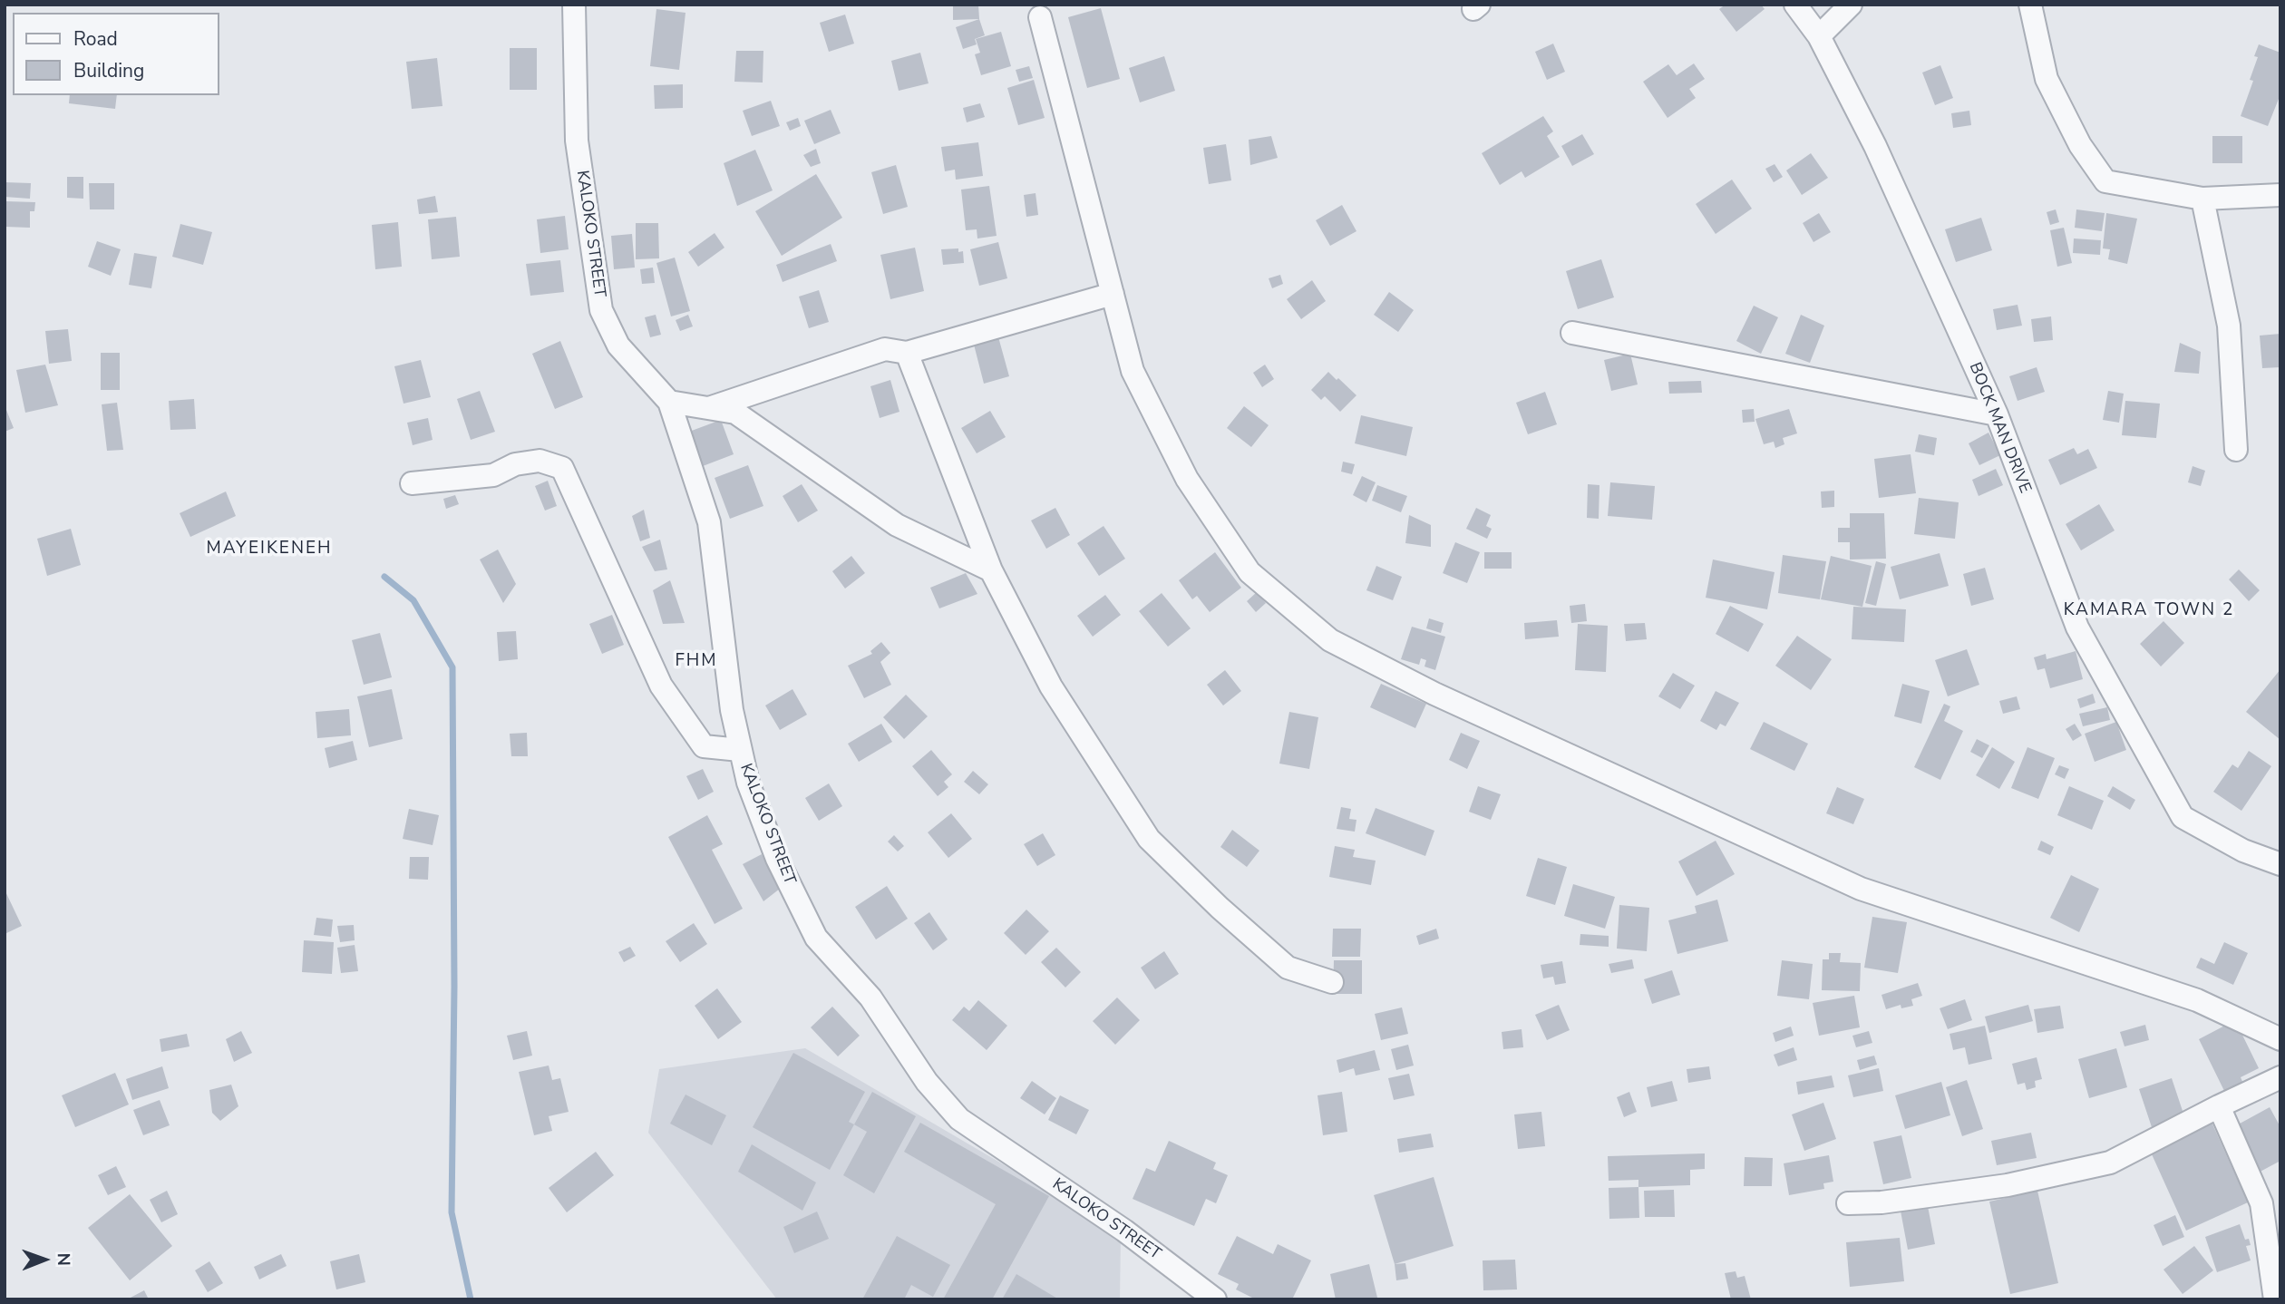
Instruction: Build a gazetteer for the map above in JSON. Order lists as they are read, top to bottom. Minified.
{"streets":{"street":["KALOKO STREET","BOCK MAN DRIVE"]},"districts":["MAYEIKENEH","KAMARA TOWN 2","FHM"],"legend":["Road","Building"],"north":"right"}
